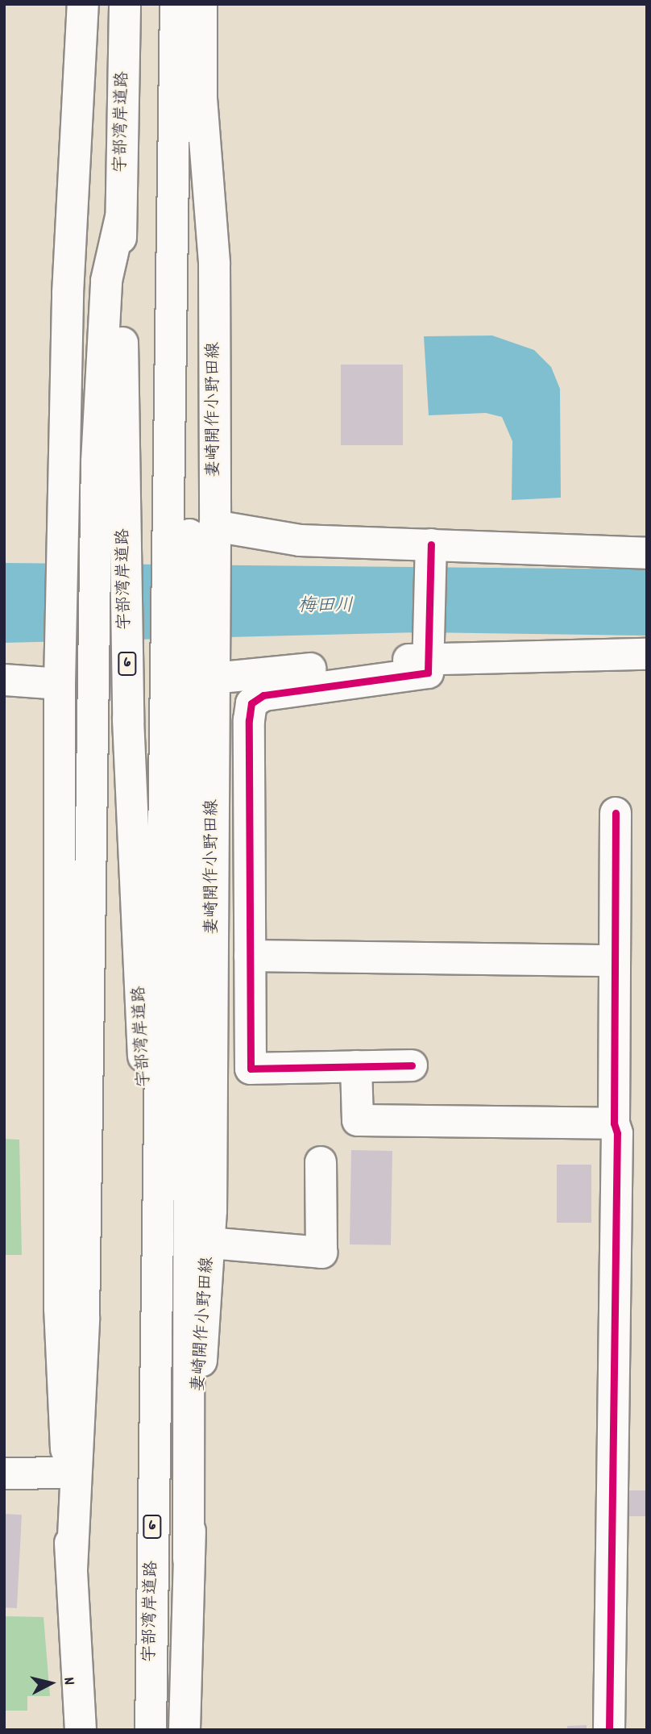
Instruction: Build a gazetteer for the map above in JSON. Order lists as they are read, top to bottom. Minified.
{"streets":{"main road":["宇部湾岸道路","妻崎開作小野田線","6"]},"water":["梅田川"],"north":"right"}
